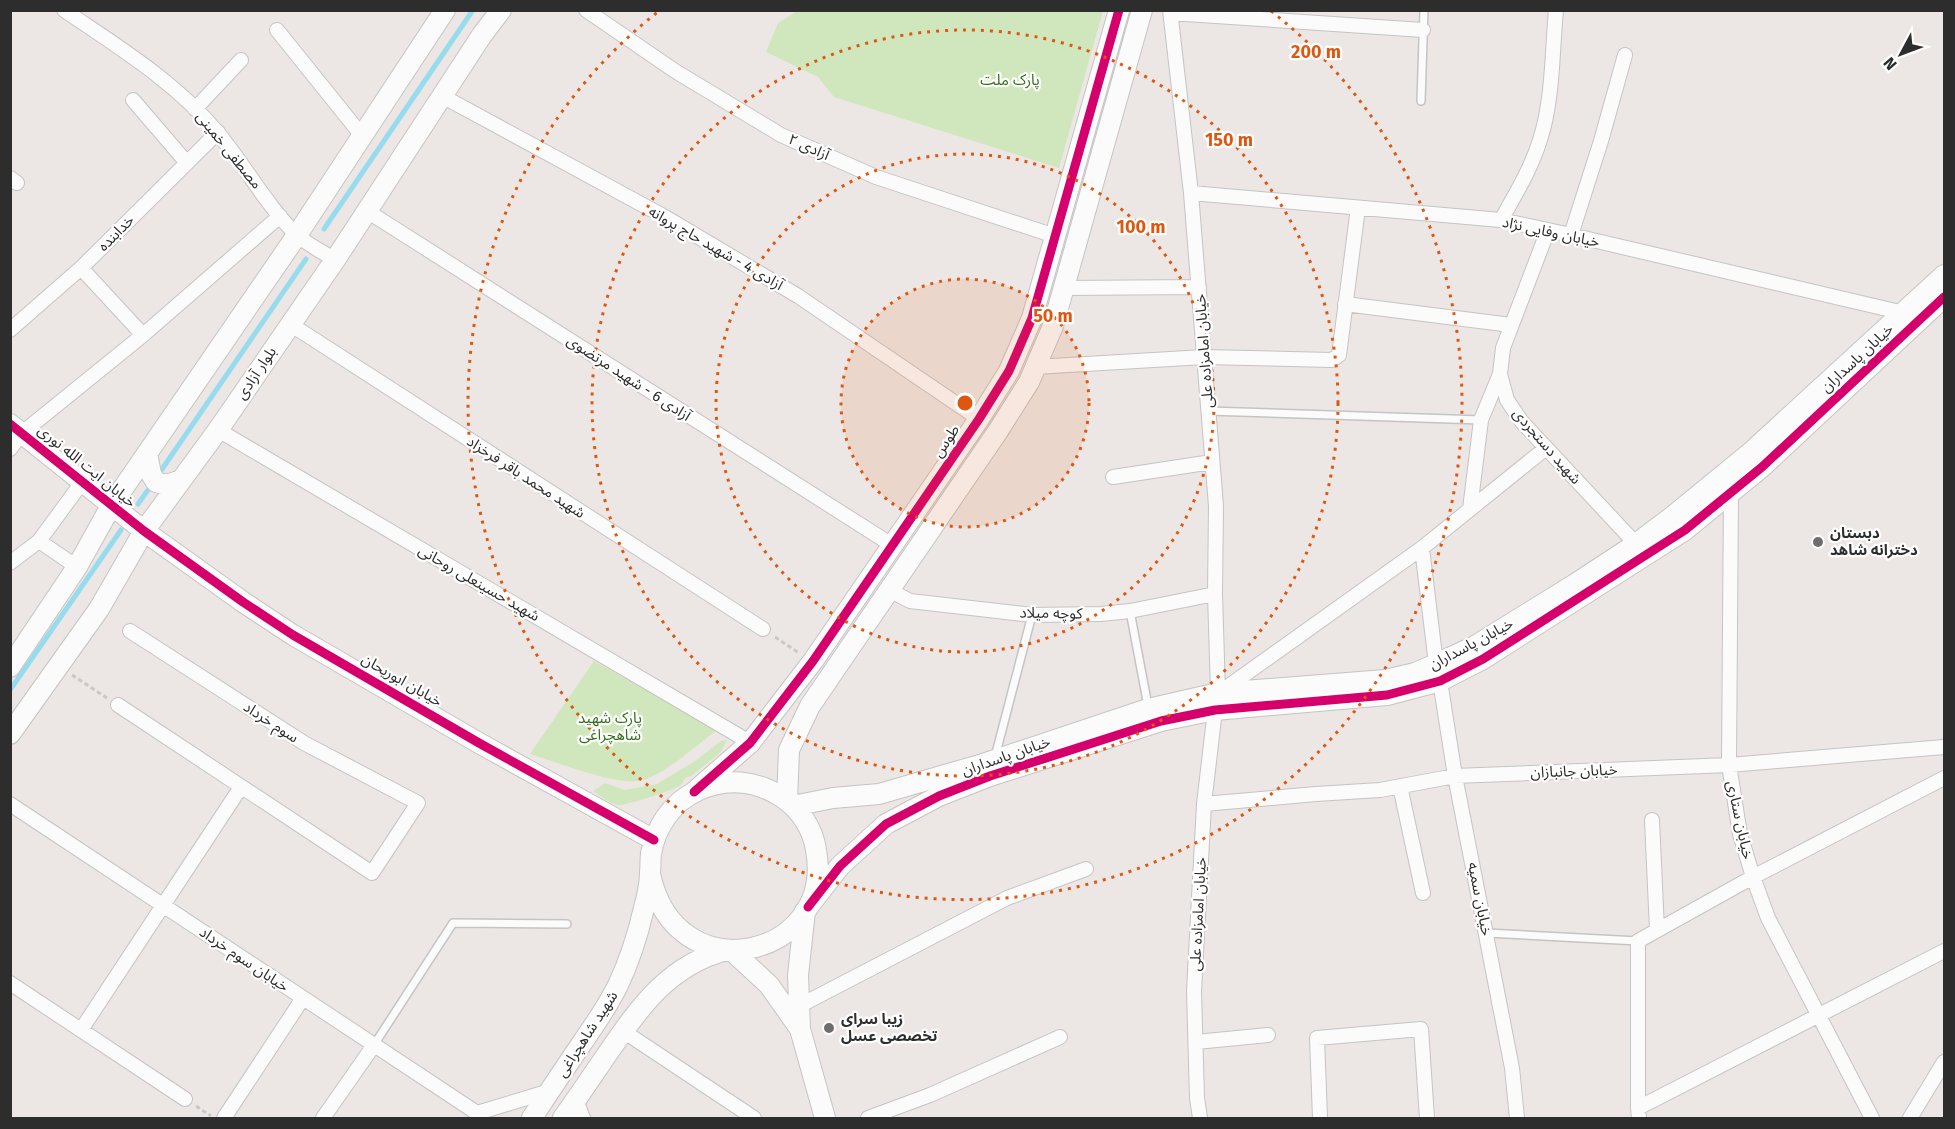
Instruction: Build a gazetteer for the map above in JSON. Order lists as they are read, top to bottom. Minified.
{"streets":{"street":["آزادی ۲","مصطفی خمینی","خیابان وفایی نژاد","خدابنده","آزادی 4 - شهید حاج پروانه","خیابان امامزاده علی","خیابان پاسداران","بلوار آزادی","آزادی 6 - شهید مرتضوی","طوس","شهید دستجردی","خیابان ایت الله نوری","شهید محمد باقر فرخزاد","شهید حسینعلی روحانی","کوچه میلاد","خیابان ابوریحان","سوم خرداد","خیابان جانبازان","خیابان ستاری","خیابان سمیه","خیابان سوم خرداد","شهید شاهچراغی"]},"crossings":[["آزادی ۲","طوس"],["مصطفی خمینی","خدابنده"],["مصطفی خمینی","بلوار آزادی"],["خیابان وفایی نژاد","خیابان امامزاده علی"],["خیابان وفایی نژاد","خیابان پاسداران"],["خیابان وفایی نژاد","شهید دستجردی"],["آزادی 4 - شهید حاج پروانه","بلوار آزادی"],["آزادی 4 - شهید حاج پروانه","طوس"],["خیابان امامزاده علی","خیابان پاسداران"],["خیابان امامزاده علی","کوچه میلاد"],["خیابان امامزاده علی","خیابان جانبازان"],["خیابان پاسداران","طوس"],["خیابان پاسداران","شهید دستجردی"],["خیابان پاسداران","خیابان ابوریحان"],["خیابان پاسداران","خیابان ستاری"],["خیابان پاسداران","خیابان سمیه"],["خیابان پاسداران","شهید شاهچراغی"],["بلوار آزادی","آزادی 6 - شهید مرتضوی"],["بلوار آزادی","خیابان ایت الله نوری"],["بلوار آزادی","شهید محمد باقر فرخزاد"],["بلوار آزادی","شهید حسینعلی روحانی"],["بلوار آزادی","خیابان ابوریحان"],["آزادی 6 - شهید مرتضوی","طوس"],["طوس","خیابان ابوریحان"],["طوس","شهید شاهچراغی"],["خیابان ایت الله نوری","خیابان ابوریحان"],["خیابان ابوریحان","شهید شاهچراغی"],["خیابان جانبازان","خیابان ستاری"],["خیابان جانبازان","خیابان سمیه"]],"parks":["پارک ملت","پارک شهید شاهچراغی"],"places":["دبستان دخترانه شاهد","زیبا سرای تخصصی عسل"],"north":"bottom left","rings":["200 m","150 m","100 m","50 m"]}
